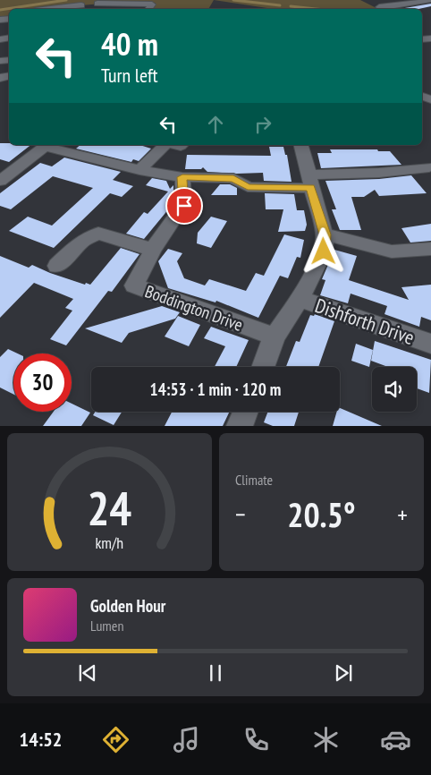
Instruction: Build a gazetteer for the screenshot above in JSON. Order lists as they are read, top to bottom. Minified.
{"streets":{"street":["Boddington Drive","Dishforth Drive"]},"page":{"turn":["40 m","Turn left"],"limit":"30","trip":"14:53 · 1 min · 120 m","tile":"Climate","heat":["−","20.5°","+"],"song":["Golden Hour","Lumen"],"tabs":"14:52","gauge":["24","km/h"]}}
